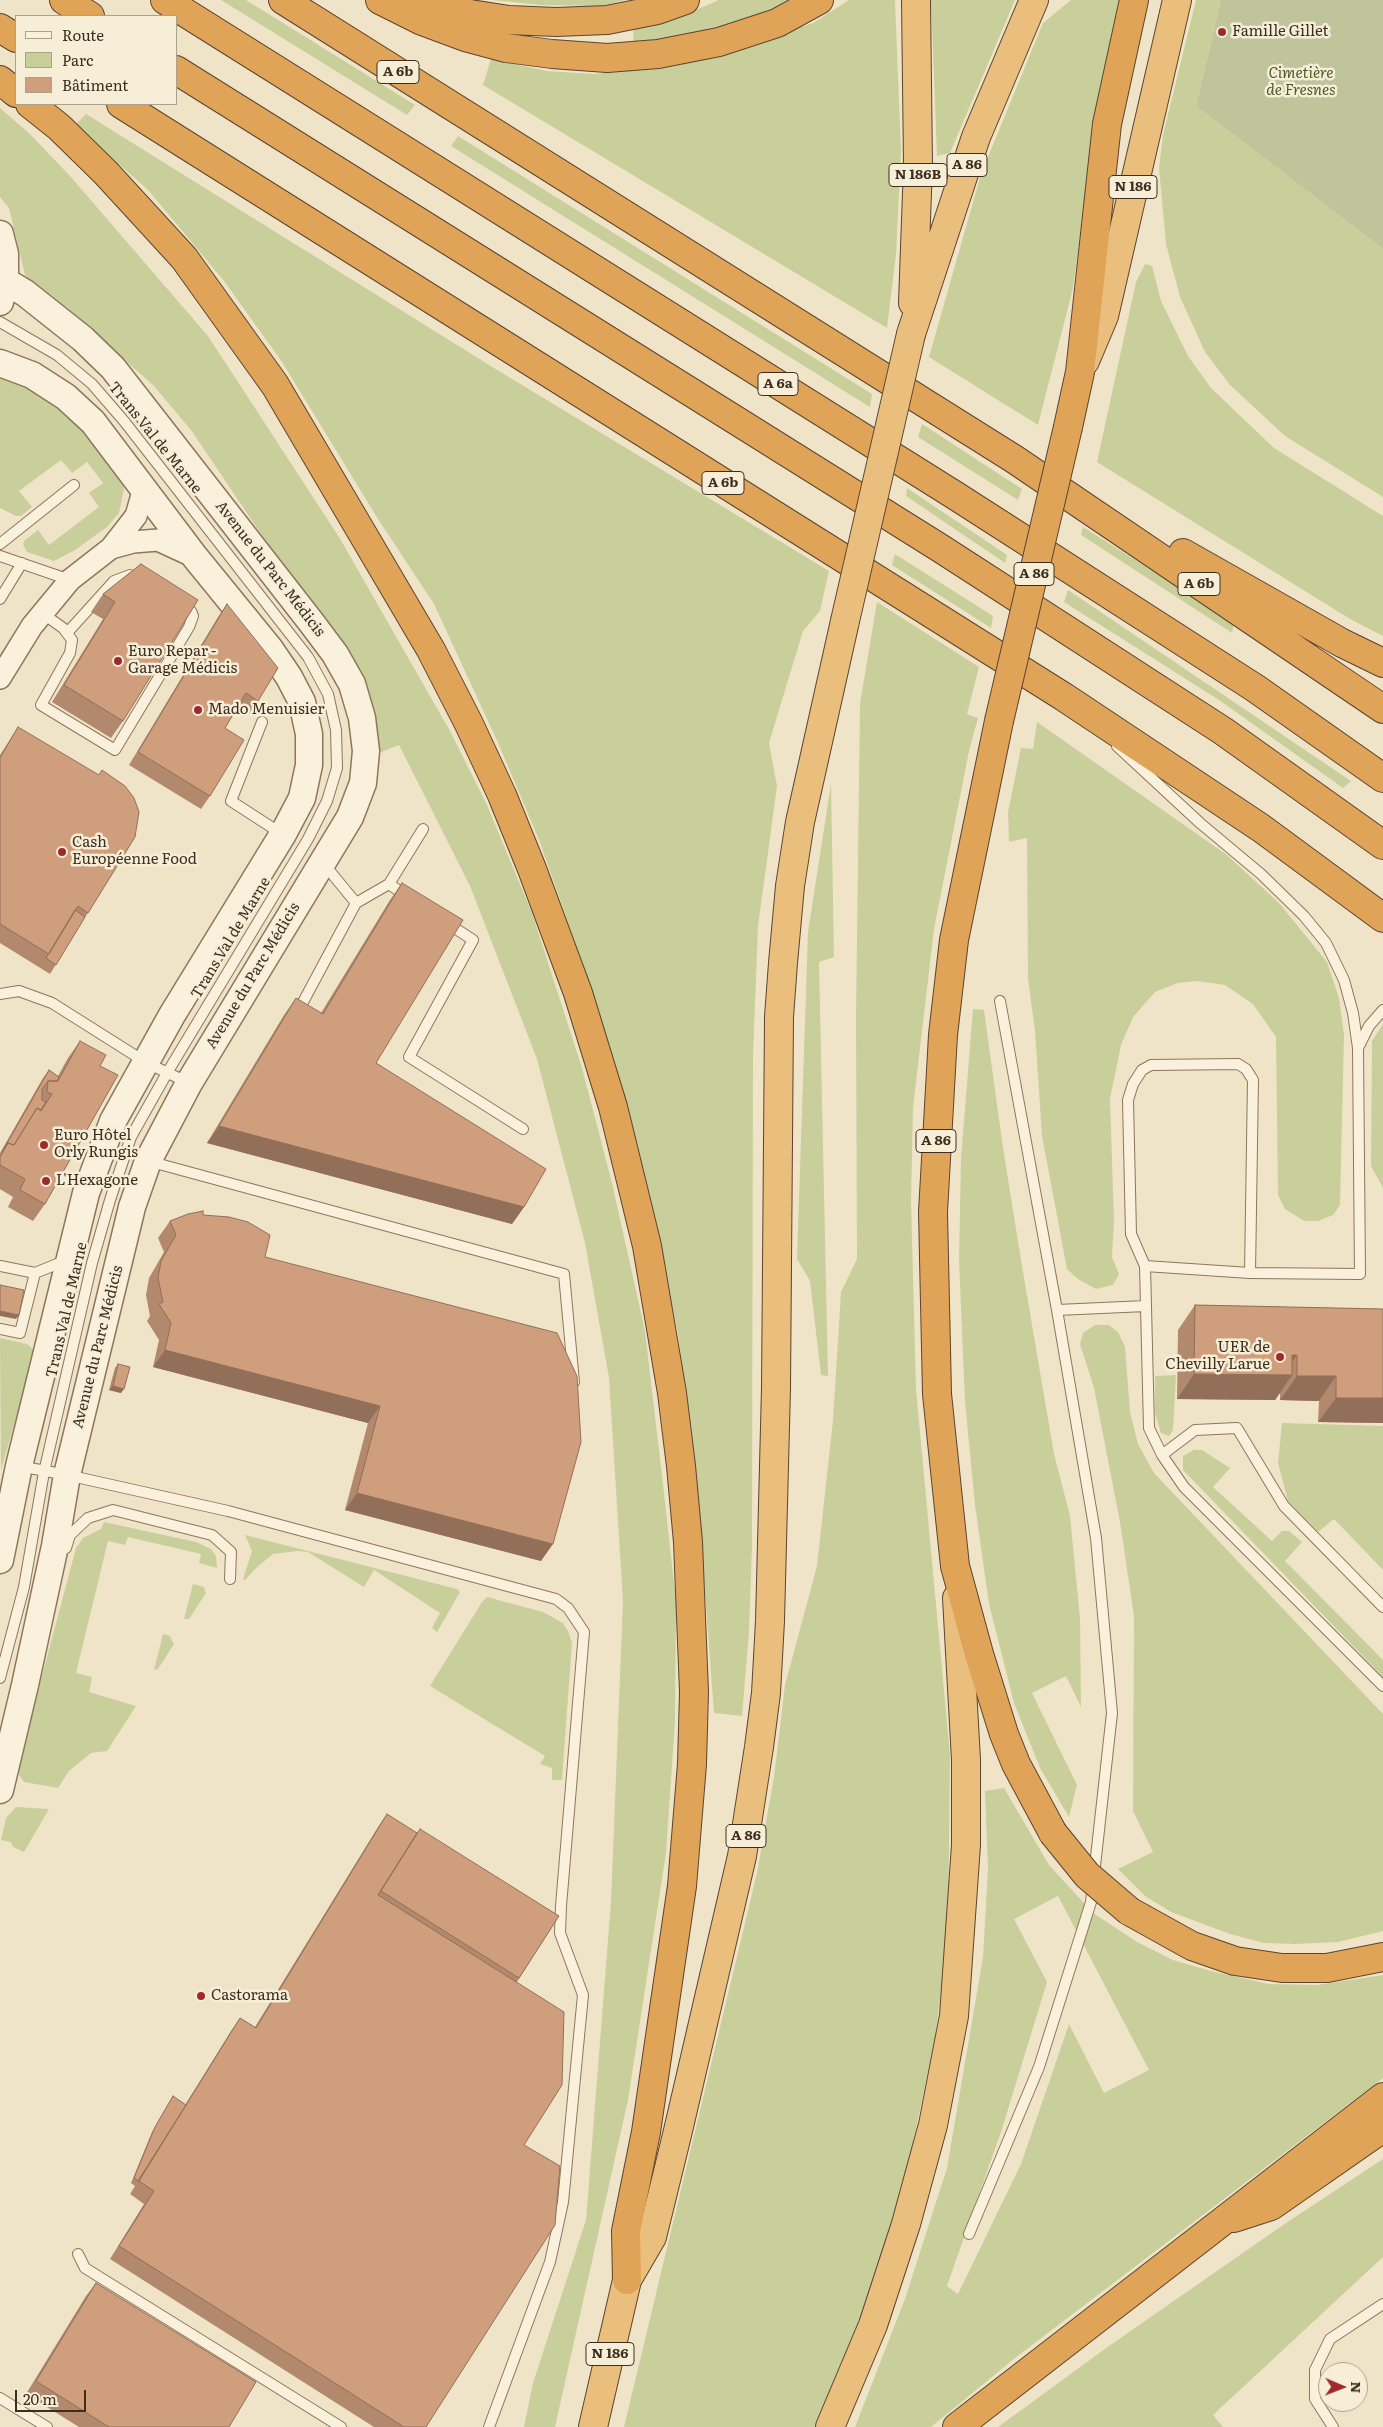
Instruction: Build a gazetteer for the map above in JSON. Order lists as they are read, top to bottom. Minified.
{"streets":{"highway":["A 6b","A 86","N 186B","N 186","A 6a"],"street":["Avenue du Parc Médicis"],"lane":["Trans Val de Marne"]},"crossings":[["A 86","N 186B"],["A 86","N 186"],["Trans Val de Marne","Avenue du Parc Médicis"]],"parks":["Cimetière de Fresnes"],"places":["Famille Gillet","Euro Repar - Garage Médicis","Mado Menuisier","Cash Européenne Food","Euro Hôtel Orly Rungis","L'Hexagone","UER de Chevilly Larue","Castorama"],"legend":["Route","Parc","Bâtiment"],"scale_bar":"20 m","north":"right"}
